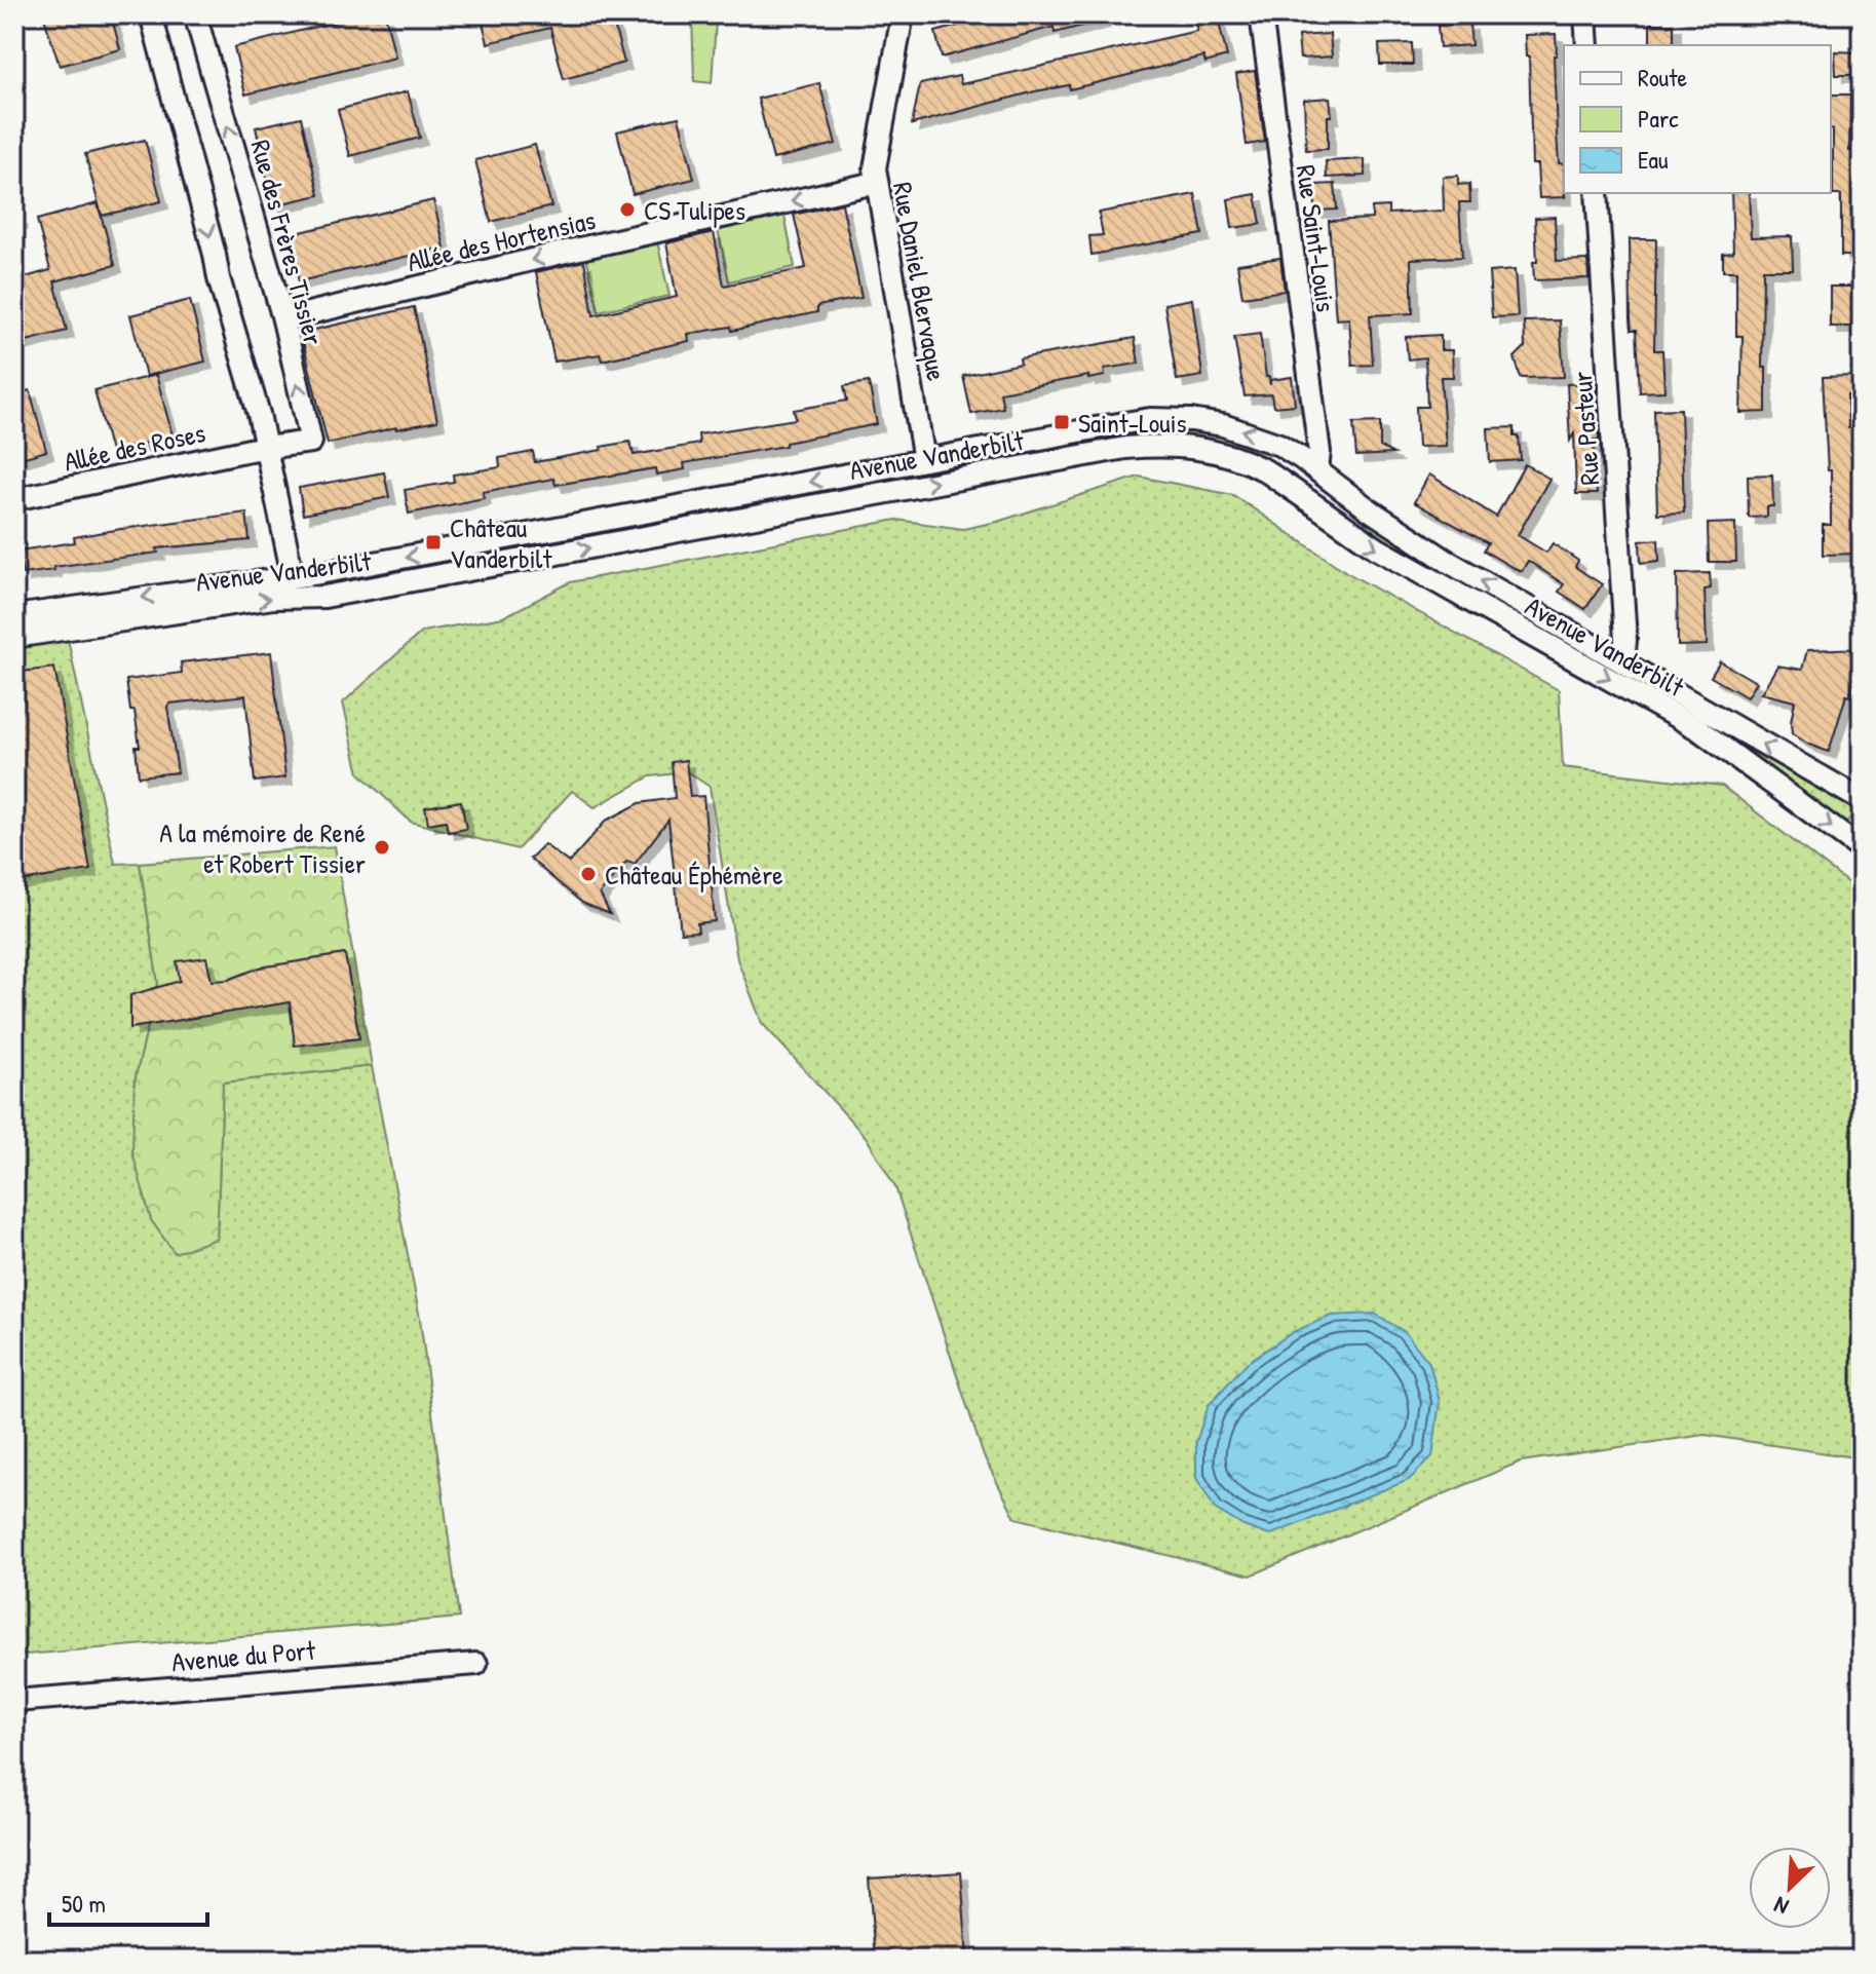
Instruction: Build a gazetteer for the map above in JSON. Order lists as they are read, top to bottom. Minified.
{"streets":{"street":["Rue Saint-Louis","Allée des Hortensias","Rue des Frères Tissier","Rue Daniel Blervaque","Rue Pasteur","Allée des Roses","Avenue Vanderbilt","Avenue du Port"]},"crossings":[["Rue Saint-Louis","Avenue Vanderbilt"],["Allée des Hortensias","Rue des Frères Tissier"],["Allée des Hortensias","Rue Daniel Blervaque"],["Rue des Frères Tissier","Allée des Roses"],["Rue Daniel Blervaque","Avenue Vanderbilt"],["Rue Pasteur","Avenue Vanderbilt"]],"one_way":["Allée des Hortensias"],"places":{"other":["CS Tulipes","A la mémoire de René et Robert Tissier","Château Éphémère"],"transit":["Saint-Louis","Château Vanderbilt"]},"legend":["Route","Parc","Eau"],"scale_bar":"50 m","north":"bottom left"}
